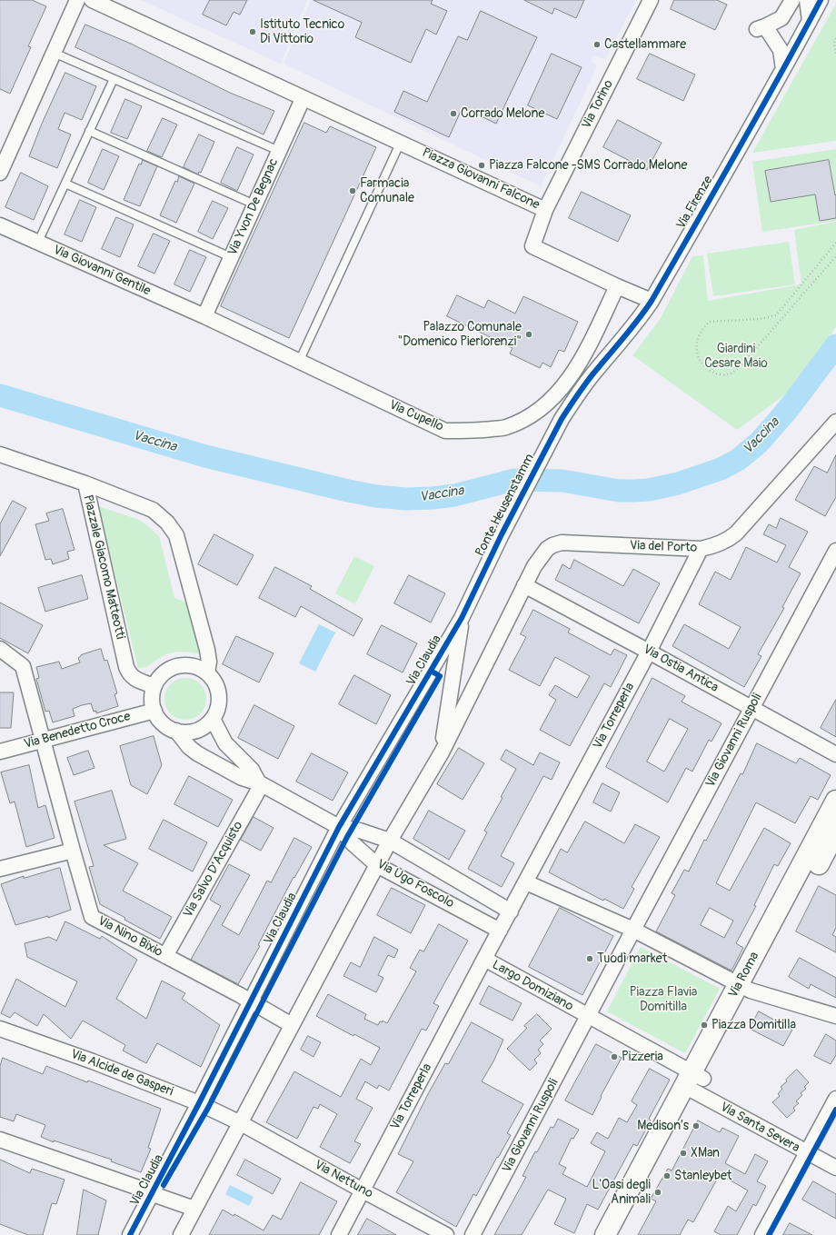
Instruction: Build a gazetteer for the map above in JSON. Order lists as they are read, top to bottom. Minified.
{"streets":{"street":["Via Torino","Piazza Giovanni Falcone","Via Firenze","Via Yvon De Begnac","Via Giovanni Gentile","Via Cupello","Ponte Heusenstamm","Via del Porto","Piazzale Giacomo Matteotti","Via Claudia","Via Ostia Antica","Via Torreperla","Via Benedetto Croce","Via Giovanni Ruspoli","Via Salvo D'Acquisto","Via Ugo Foscolo","Via Nino Bixio","Via Roma","Largo Domiziano","Via Alcide de Gasperi","Via Santa Severa","Via Nettuno"]},"crossings":[["Via Torino","Piazza Giovanni Falcone"],["Piazza Giovanni Falcone","Via Firenze"],["Piazza Giovanni Falcone","Via Cupello"],["Via Firenze","Ponte Heusenstamm"],["Via Yvon De Begnac","Via Giovanni Gentile"],["Via Yvon De Begnac","Via Cupello"],["Via Giovanni Gentile","Via Cupello"],["Ponte Heusenstamm","Via Claudia"],["Via del Porto","Via Claudia"],["Via del Porto","Via Ostia Antica"],["Via del Porto","Via Torreperla"],["Piazzale Giacomo Matteotti","Via Benedetto Croce"],["Piazzale Giacomo Matteotti","Via Ugo Foscolo"],["Via Claudia","Via Ostia Antica"],["Via Claudia","Via Ugo Foscolo"],["Via Claudia","Via Nino Bixio"],["Via Claudia","Via Alcide de Gasperi"],["Via Claudia","Via Nettuno"],["Via Ostia Antica","Via Torreperla"],["Via Ostia Antica","Via Giovanni Ruspoli"],["Via Torreperla","Largo Domiziano"],["Via Torreperla","Via Nettuno"],["Via Benedetto Croce","Via Ugo Foscolo"],["Via Benedetto Croce","Via Nino Bixio"],["Via Giovanni Ruspoli","Largo Domiziano"],["Via Salvo D'Acquisto","Via Ugo Foscolo"],["Via Salvo D'Acquisto","Via Nino Bixio"],["Via Ugo Foscolo","Largo Domiziano"],["Via Roma","Via Santa Severa"],["Via Alcide de Gasperi","Via Nettuno"]],"water":["Vaccina"],"parks":["Giardini Cesare Maio","Piazza Flavia Domitilla"],"places":["Istituto Tecnico Di Vittorio","Castellammare","Corrado Melone","Piazza Falcone -SMS Corrado Melone","Farmacia Comunale","Palazzo Comunale \"Domenico Pierlorenzi\"","Tuodì market","Piazza Domitilla","Pizzeria","Medison’s","XMan","Stanleybet","L'Oasi degli Animali"]}
